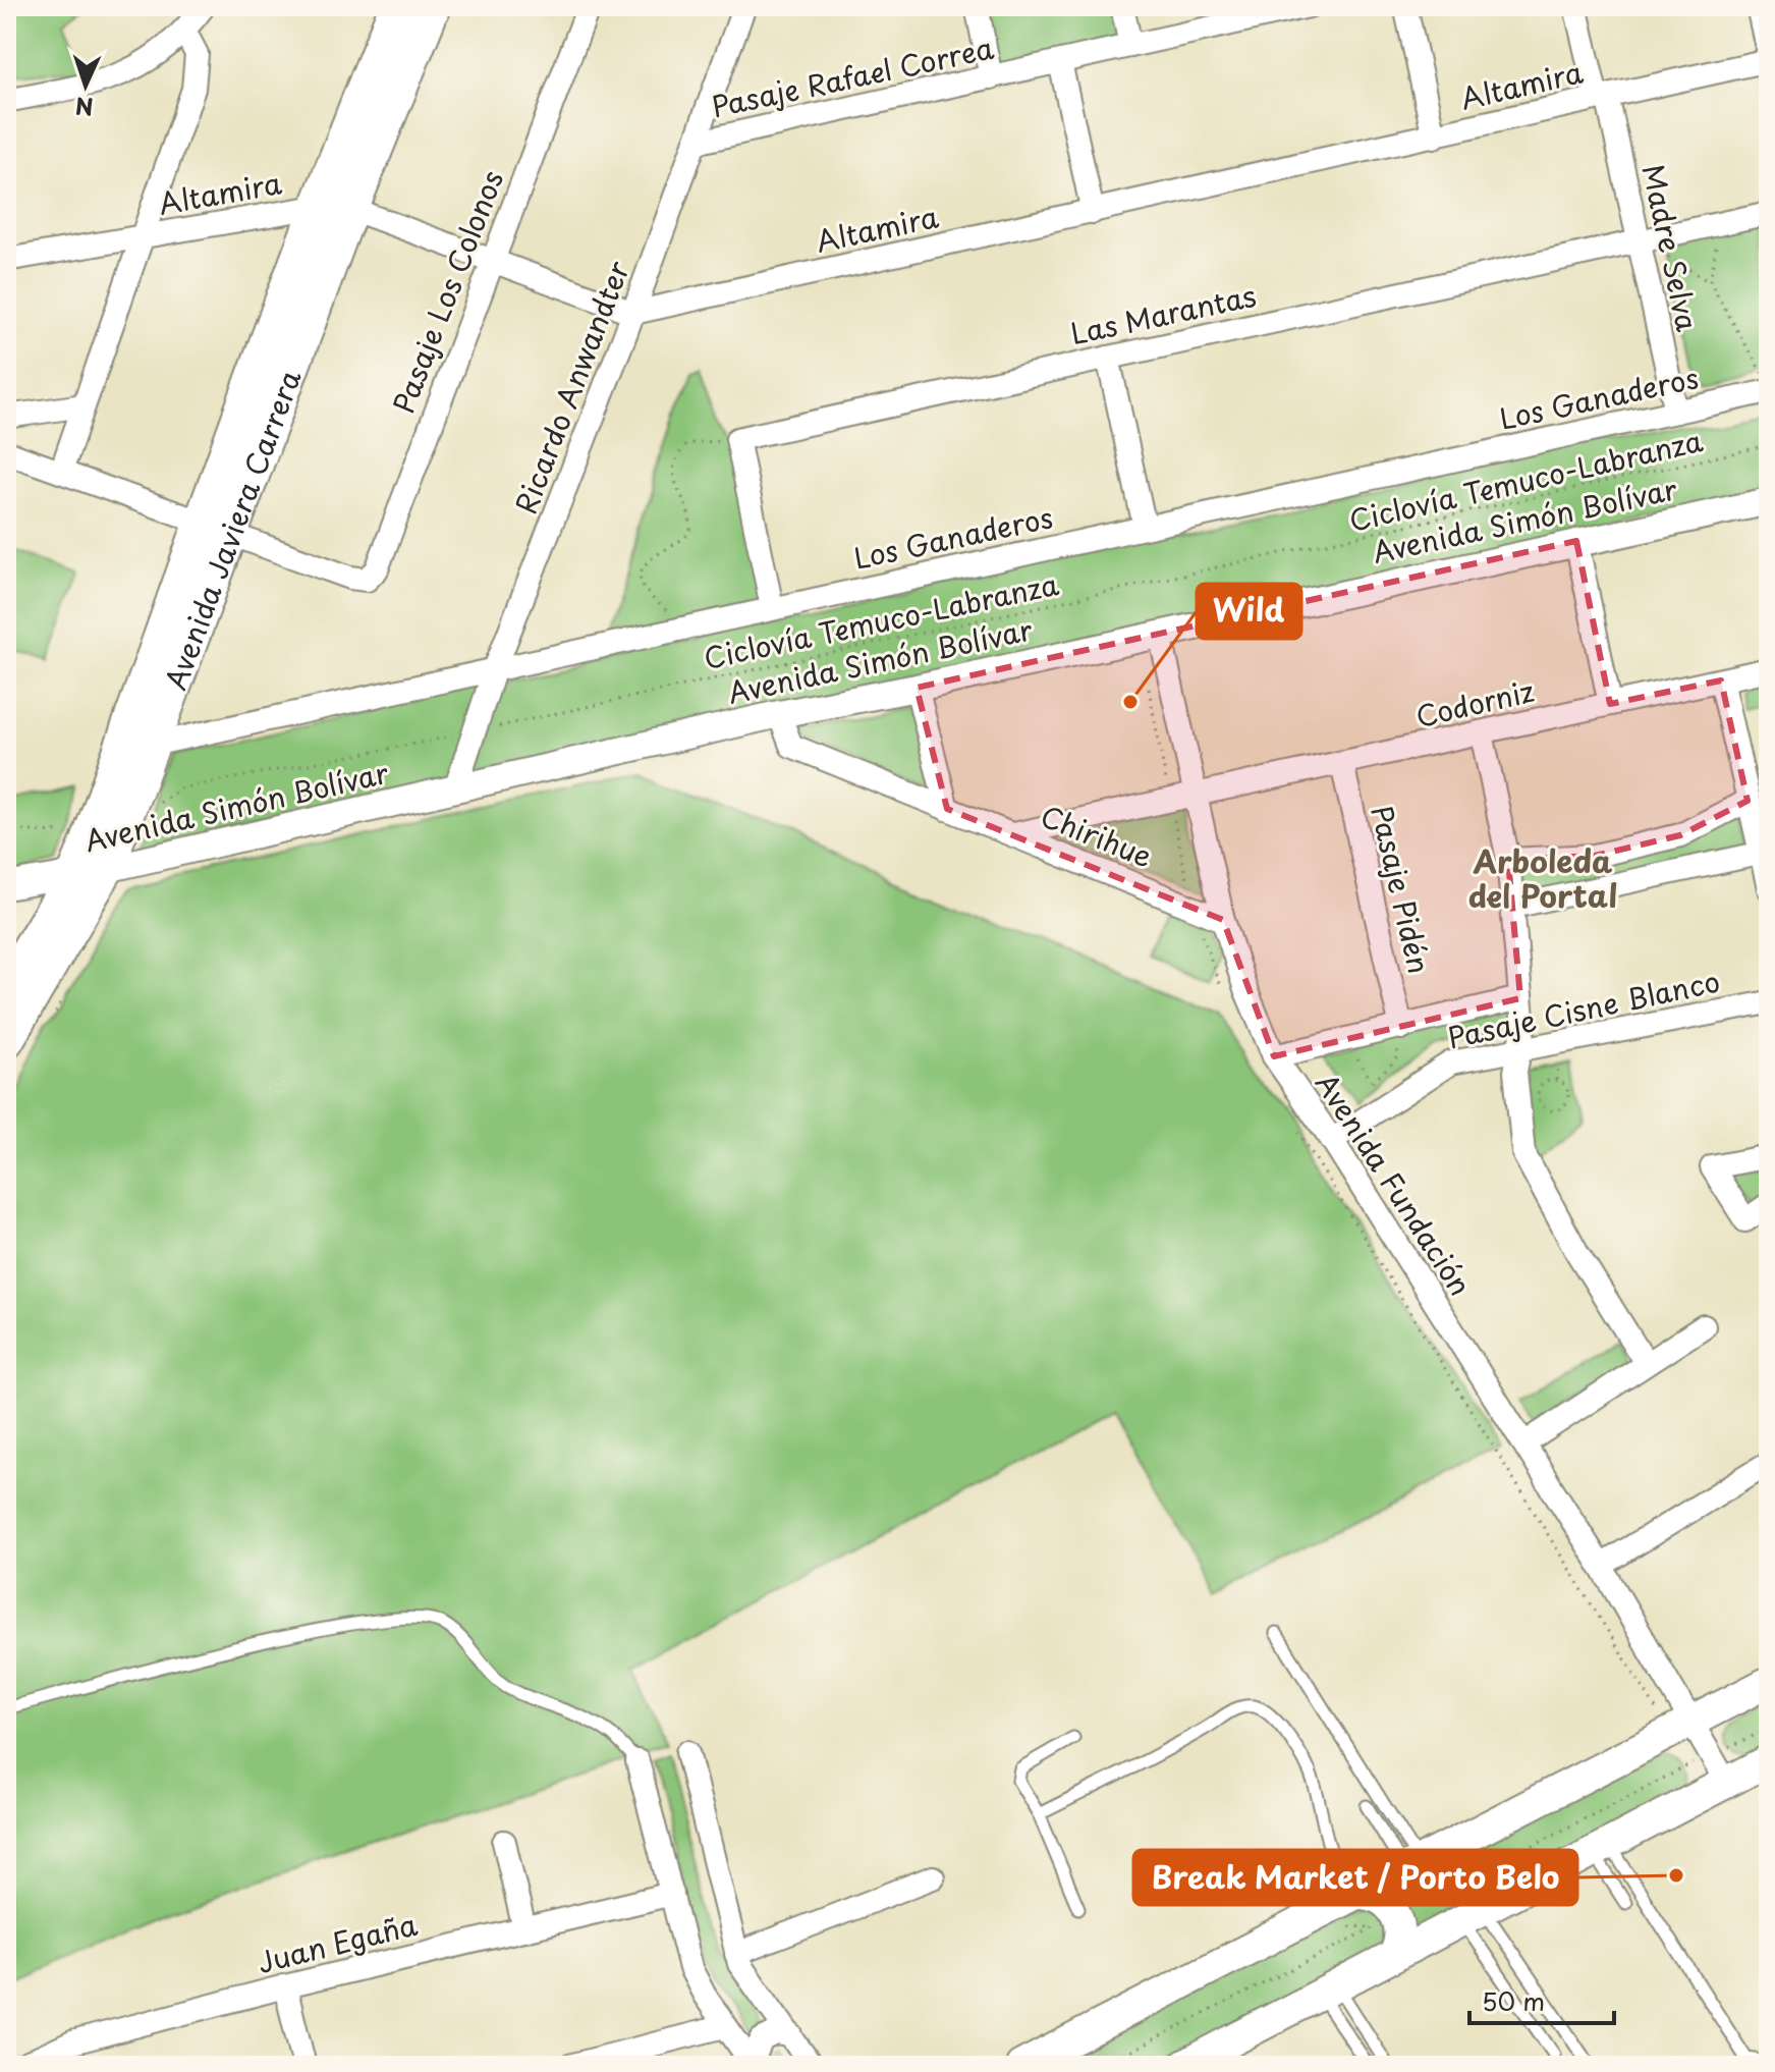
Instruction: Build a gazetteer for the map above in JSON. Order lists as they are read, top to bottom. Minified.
{"streets":{"main road":["Avenida Javiera Carrera"],"street":["Pasaje Rafael Correa","Altamira","Madre Selva","Pasaje Los Colonos","Las Marantas","Ricardo Anwandter","Los Ganaderos","Avenida Simón Bolívar","Codorniz","Chirihue","Pasaje Pidén","Pasaje Cisne Blanco","Avenida Fundación","Juan Egaña"],"path":["Ciclovía Temuco-Labranza"]},"crossings":[["Pasaje Rafael Correa","Ricardo Anwandter"],["Altamira","Madre Selva"],["Altamira","Pasaje Los Colonos"],["Altamira","Ricardo Anwandter"],["Altamira","Avenida Javiera Carrera"],["Madre Selva","Las Marantas"],["Madre Selva","Los Ganaderos"],["Pasaje Los Colonos","Avenida Javiera Carrera"],["Ricardo Anwandter","Los Ganaderos"],["Ricardo Anwandter","Ciclovía Temuco-Labranza"],["Ricardo Anwandter","Avenida Simón Bolívar"],["Los Ganaderos","Avenida Javiera Carrera"],["Ciclovía Temuco-Labranza","Avenida Javiera Carrera"],["Avenida Simón Bolívar","Avenida Javiera Carrera"],["Avenida Simón Bolívar","Chirihue"],["Avenida Simón Bolívar","Avenida Fundación"],["Codorniz","Chirihue"],["Codorniz","Pasaje Pidén"],["Codorniz","Avenida Fundación"],["Chirihue","Avenida Fundación"],["Pasaje Cisne Blanco","Avenida Fundación"]],"districts":["Arboleda del Portal"],"places":["Wild","Break Market / Porto Belo"],"scale_bar":"50 m","north":"bottom"}
